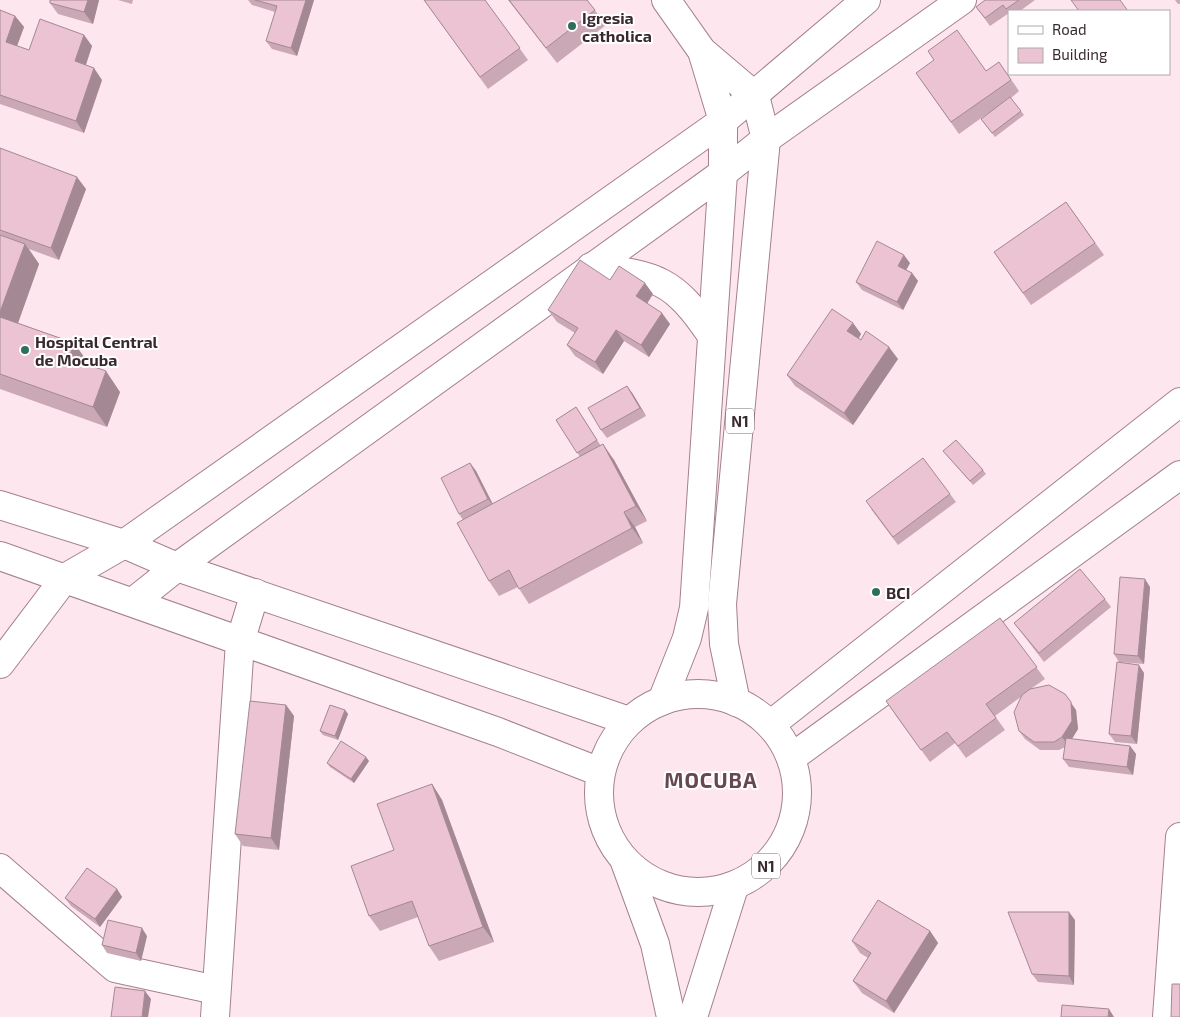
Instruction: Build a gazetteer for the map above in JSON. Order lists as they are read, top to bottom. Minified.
{"streets":{"main road":["N1"]},"districts":["MOCUBA"],"places":["Igresia catholica","Hospital Central de Mocuba","BCI"],"legend":["Road","Building"]}
